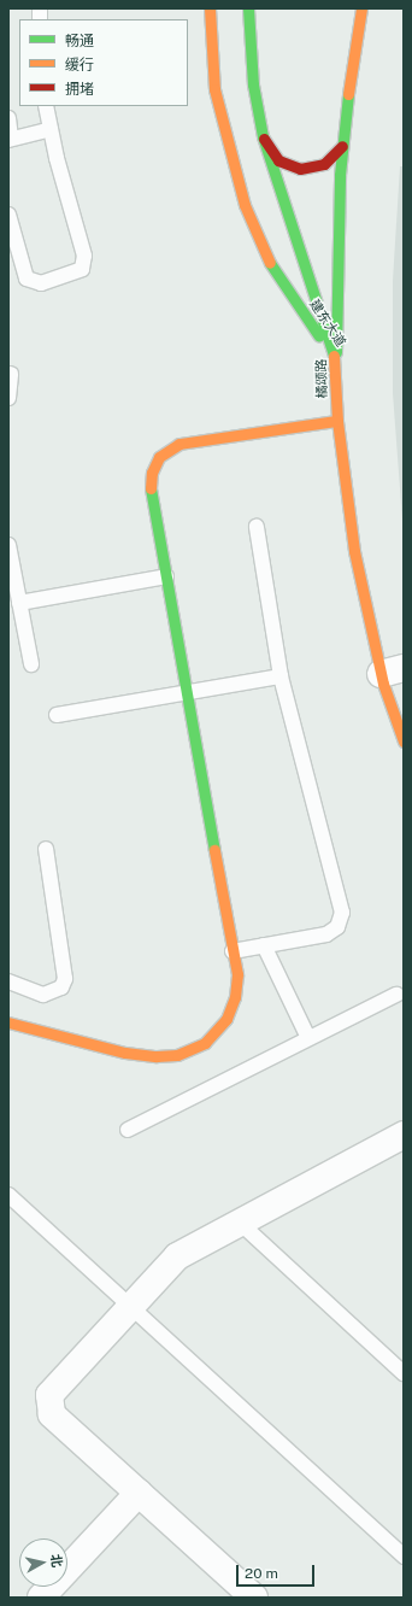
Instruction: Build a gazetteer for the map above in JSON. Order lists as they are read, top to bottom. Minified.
{"streets":{"main road":["建东大道","橘颂路"]},"crossings":[["建东大道","橘颂路"]],"legend":["畅通","缓行","拥堵"],"scale_bar":"20 m","north":"right"}
